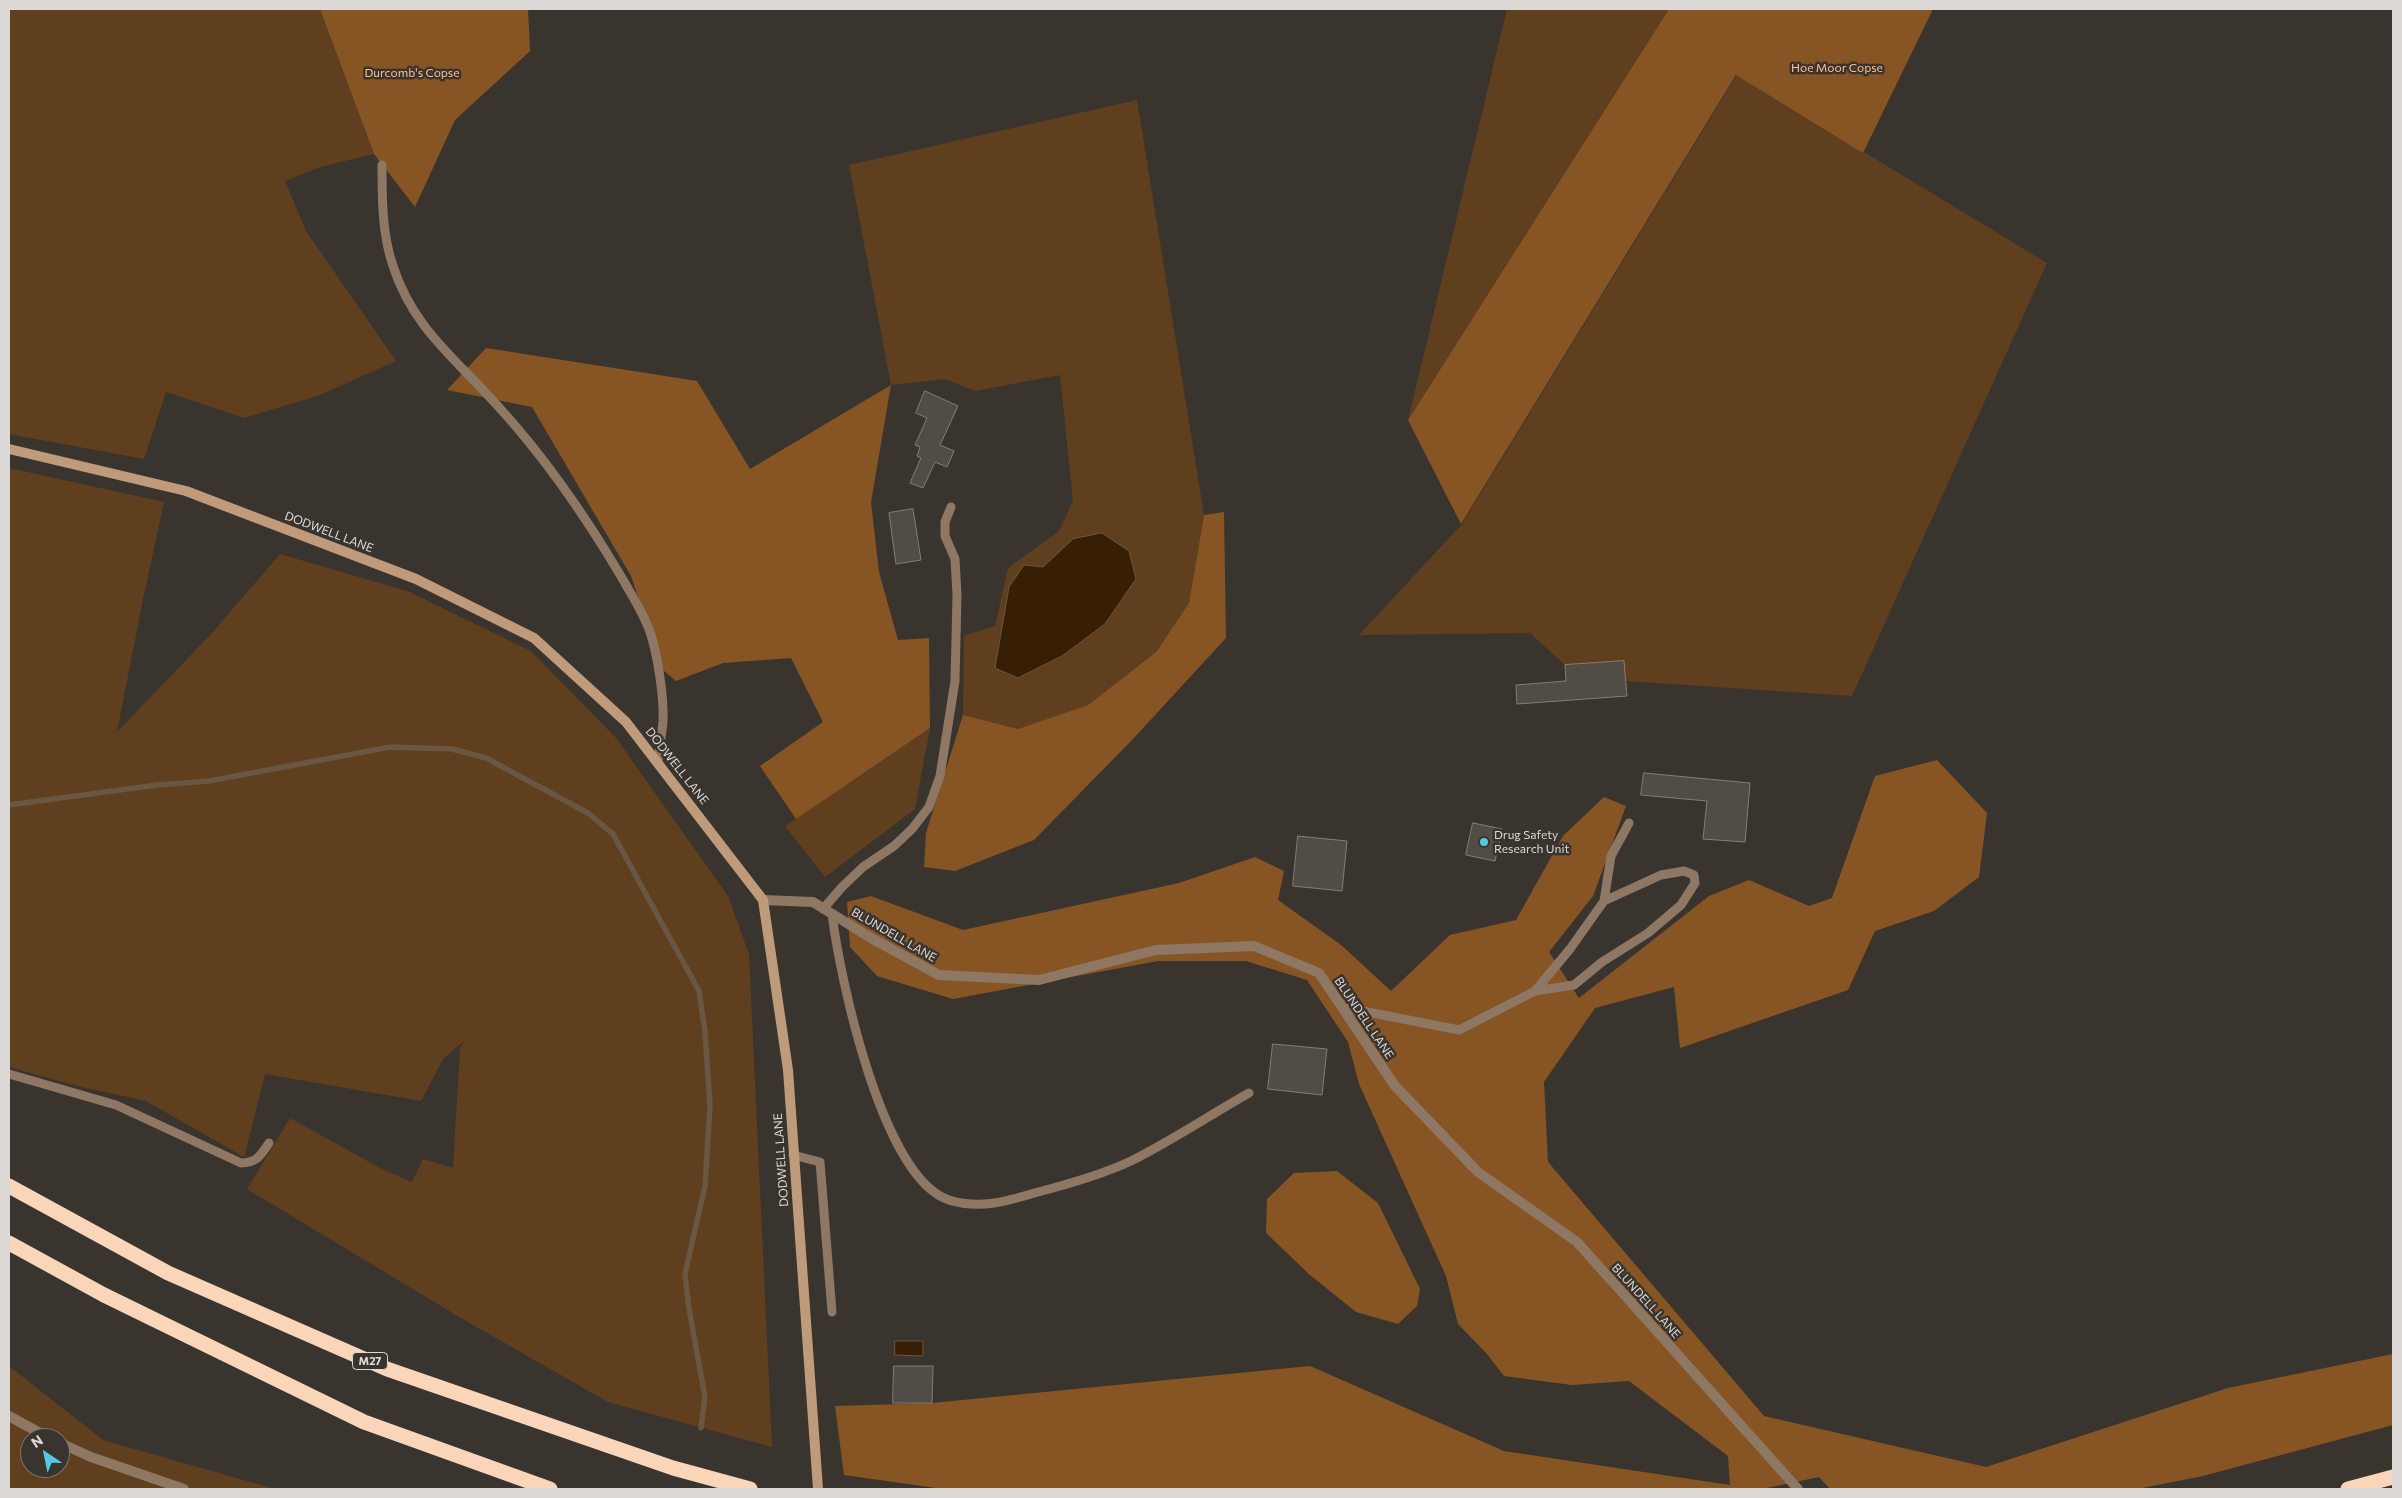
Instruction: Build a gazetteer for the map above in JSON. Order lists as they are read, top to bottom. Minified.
{"streets":{"highway":["M27"],"street":["DODWELL LANE","BLUNDELL LANE"]},"crossings":[["DODWELL LANE","BLUNDELL LANE"]],"parks":["Hoe Moor Copse","Durcomb's Copse"],"places":["Drug Safety Research Unit"],"north":"top left"}
